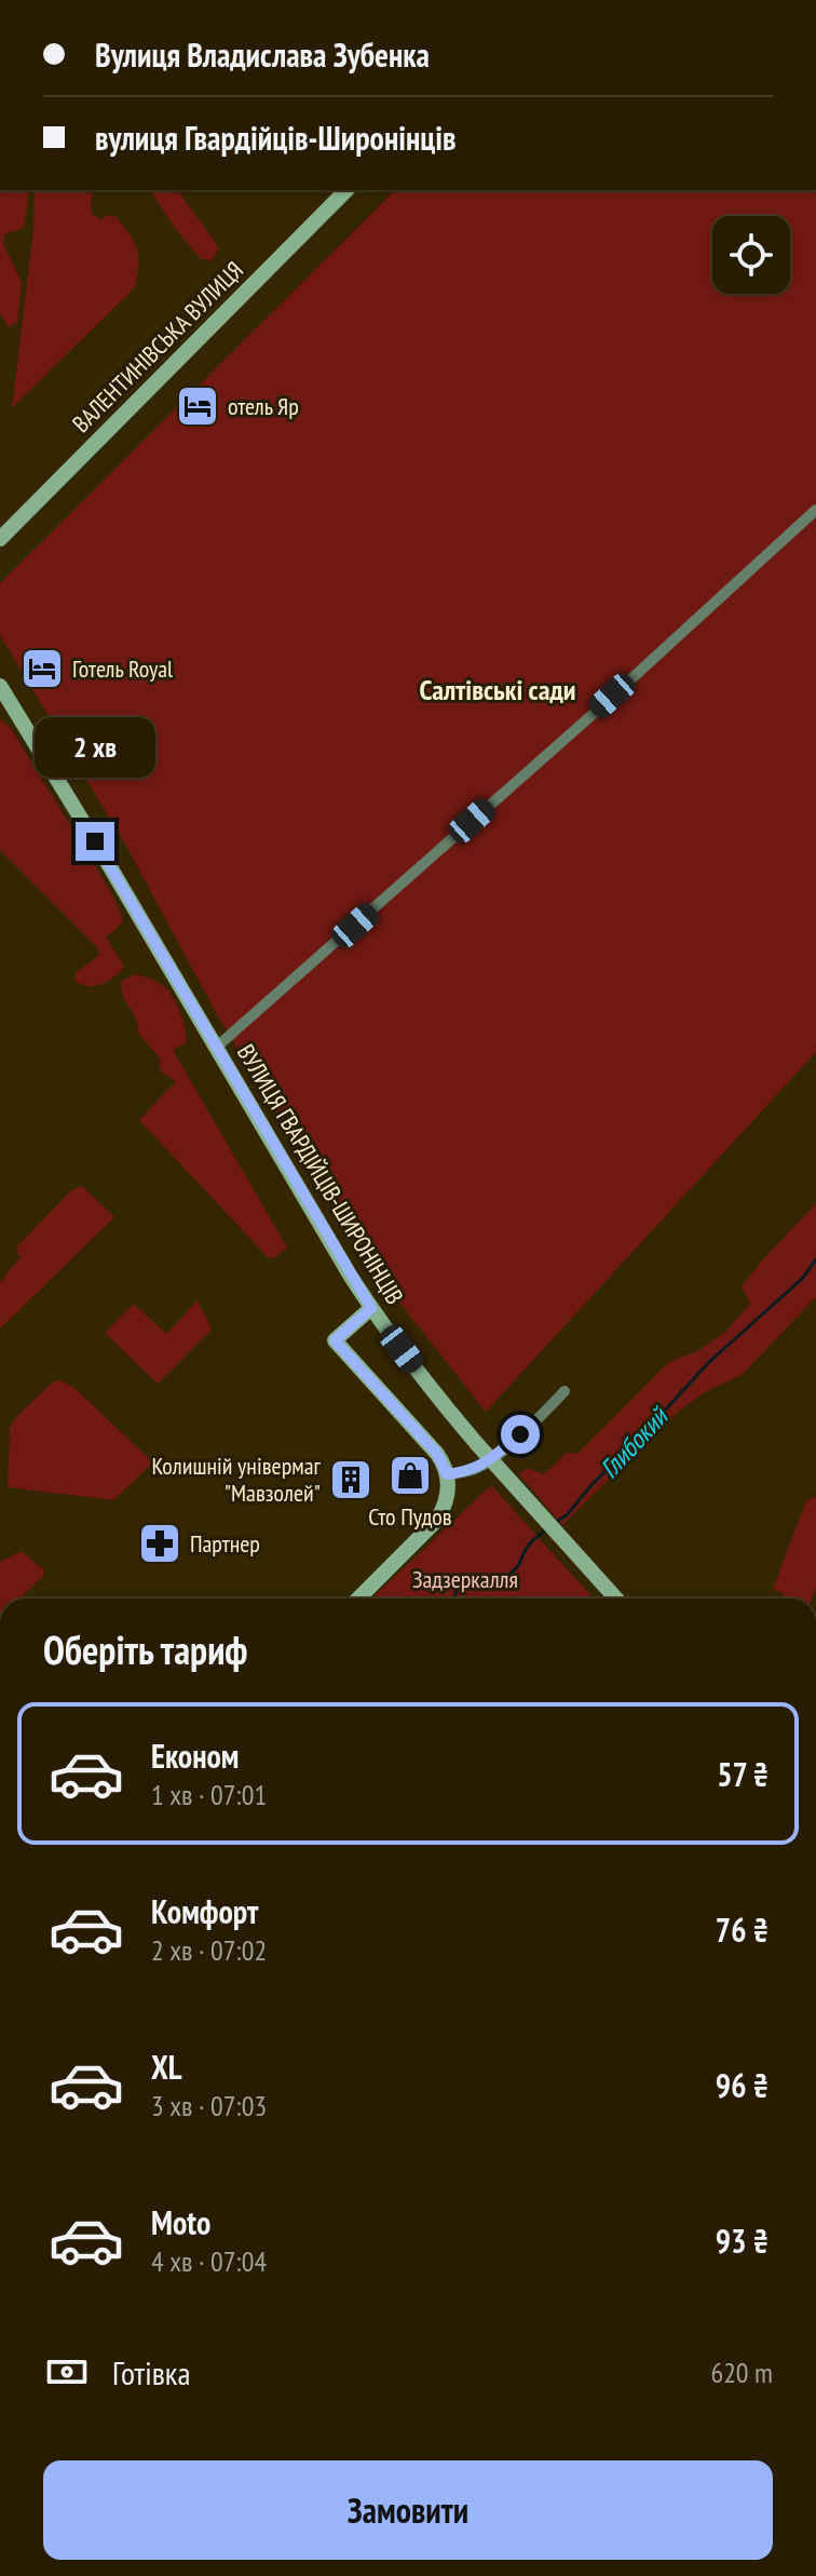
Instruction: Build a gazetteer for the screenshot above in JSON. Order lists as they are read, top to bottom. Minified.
{"streets":{"main road":["ВАЛЕНТИНІВСЬКА ВУЛИЦЯ","ВУЛИЦЯ ГВАРДІЙЦІВ-ШИРОНІНЦІВ"]},"districts":["Салтівські сади"],"water":["Глибокий"],"parks":["Задзеркалля"],"places":{"hotel":["отель Яр","Готель Royal"],"shop":["Сто Пудов"],"building":["Колишній універмаг \"Мавзолей\""],"pharmacy":["Партнер"]},"page":{"banner":["Вулиця Владислава Зубенка","вулиця Гвардійців-Широнінців"],"bubble":"2 хв","heading":"Оберіть тариф","list":[{"name":"Економ","note":"1 хв · 07:01","value":"57 ₴"},{"name":"Комфорт","note":"2 хв · 07:02","value":"76 ₴"},{"name":"XL","note":"3 хв · 07:03","value":"96 ₴"},{"name":"Moto","note":"4 хв · 07:04","value":"93 ₴"}],"pay":["Готівка","620 m"],"buttons":"Замовити"}}
